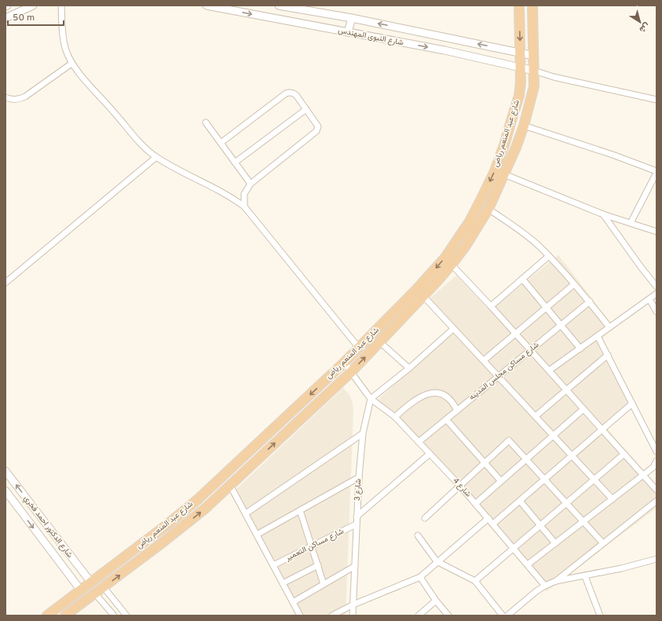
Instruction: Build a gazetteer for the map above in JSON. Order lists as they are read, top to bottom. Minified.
{"streets":{"highway":["شارع عبد المنعم رياض"],"street":["شارع النبوى المهندس","شارع مساكن مجلس المدينه","شارع 4","شارع 3","شارع الدكتور احمد فخري","شارع مساكن التعمير"]},"crossings":[["شارع النبوى المهندس","شارع عبد المنعم رياض"],["شارع عبد المنعم رياض","شارع الدكتور احمد فخري"],["شارع مساكن مجلس المدينه","شارع 4"],["شارع 4","شارع 3"],["شارع 3","شارع مساكن التعمير"]],"scale_bar":"50 m","north":"bottom right"}
